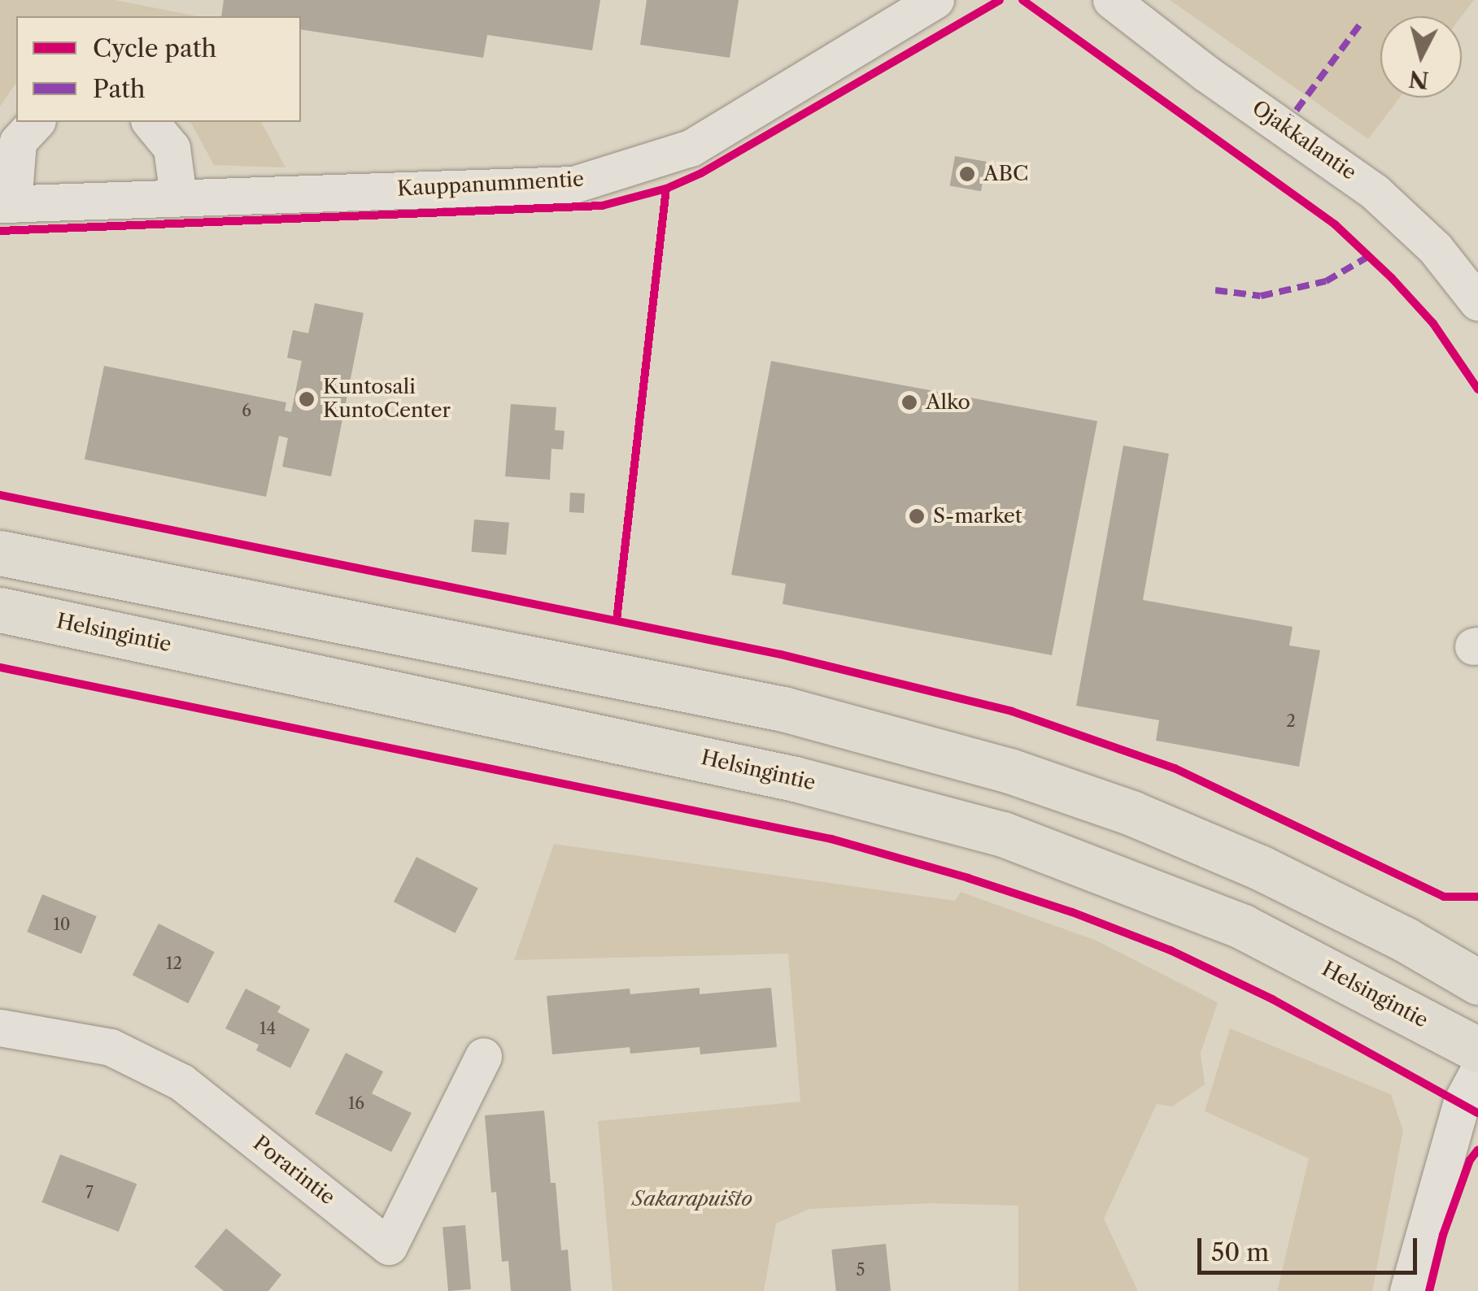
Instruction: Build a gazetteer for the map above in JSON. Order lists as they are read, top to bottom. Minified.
{"streets":{"main road":["Helsingintie"],"street":["Ojakkalantie","Kauppanummentie","Porarintie"]},"parks":["Sakarapuisto"],"places":["ABC","Kuntosali KuntoCenter","Alko","S-market"],"house_numbers":["6","2","10","12","14","16","7","5"],"legend":["Cycle path","Path"],"scale_bar":"50 m","north":"bottom"}
